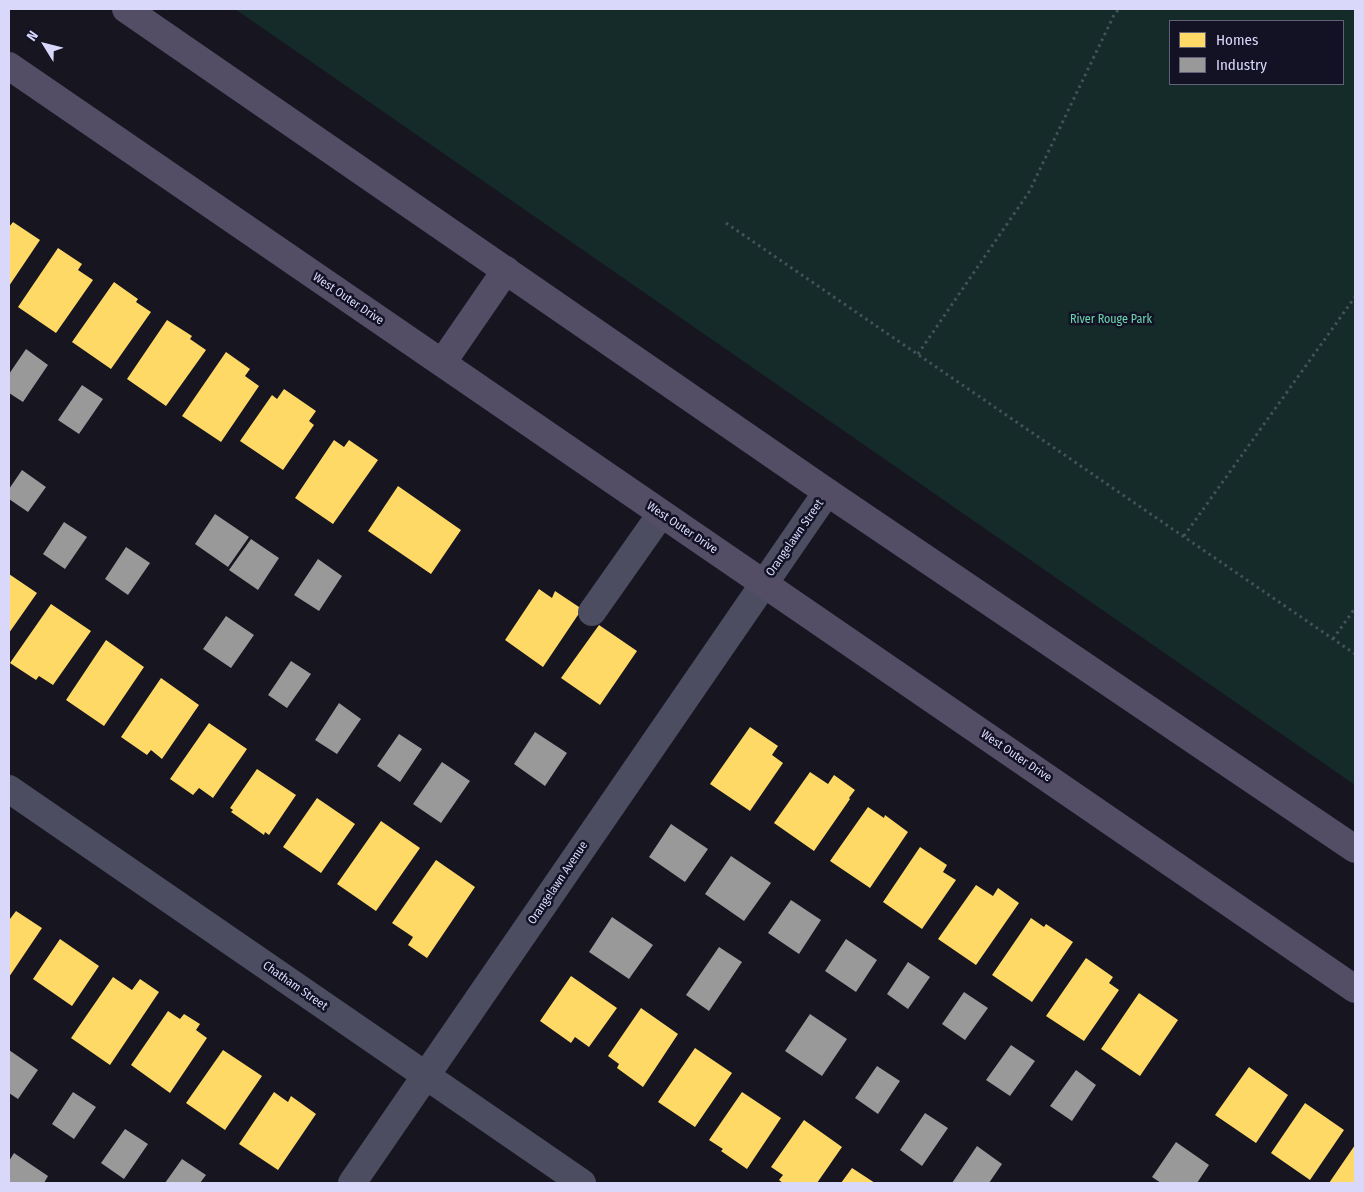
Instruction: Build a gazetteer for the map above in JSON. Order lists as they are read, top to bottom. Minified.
{"streets":{"main road":["West Outer Drive"],"street":["Orangelawn Street","Orangelawn Avenue","Chatham Street"]},"crossings":[["West Outer Drive","Orangelawn Street"],["West Outer Drive","Orangelawn Avenue"],["Orangelawn Street","Orangelawn Avenue"],["Orangelawn Avenue","Chatham Street"]],"parks":["River Rouge Park"],"legend":["Homes","Industry"],"north":"top left"}
